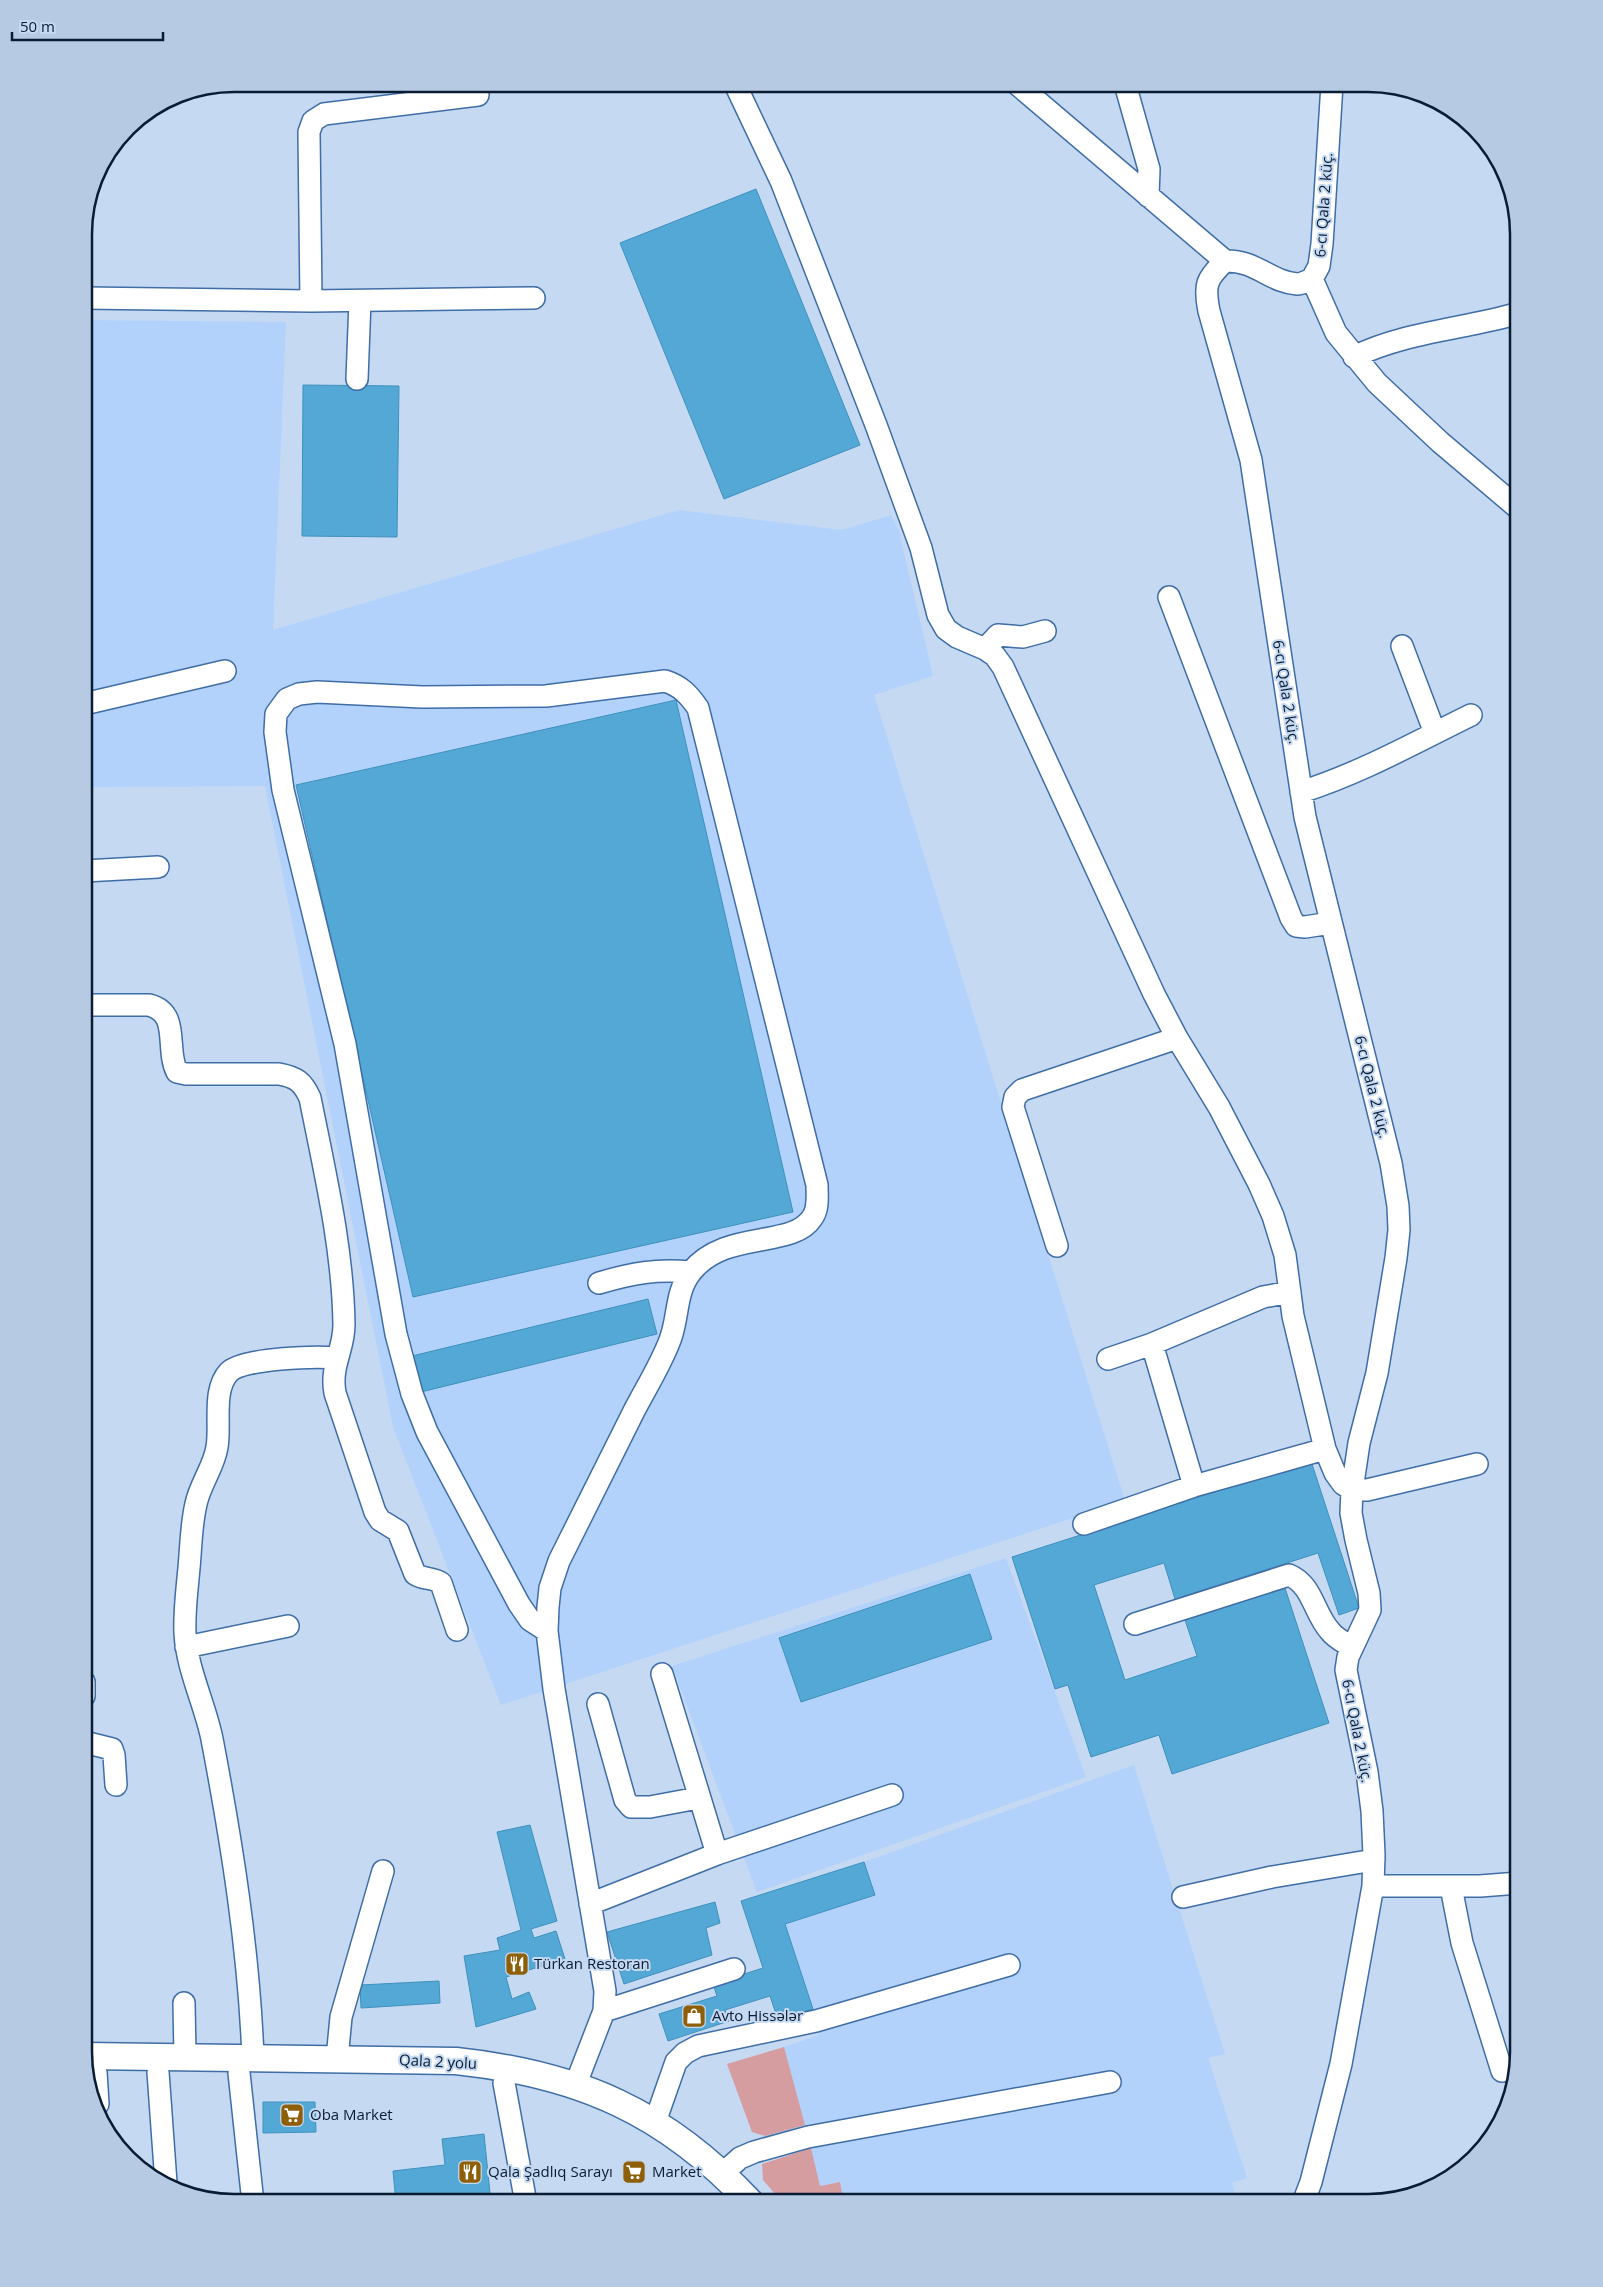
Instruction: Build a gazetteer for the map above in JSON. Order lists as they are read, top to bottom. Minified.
{"streets":{"main road":["Qala 2 yolu"],"street":["6-cı Qala 2 küç."]},"places":{"restaurant":["Türkan Restoran","Qala Şadlıq Sarayı"],"shop":["Avto Hissələr"],"supermarket":["Oba Market","Market"]},"scale_bar":"50 m"}
